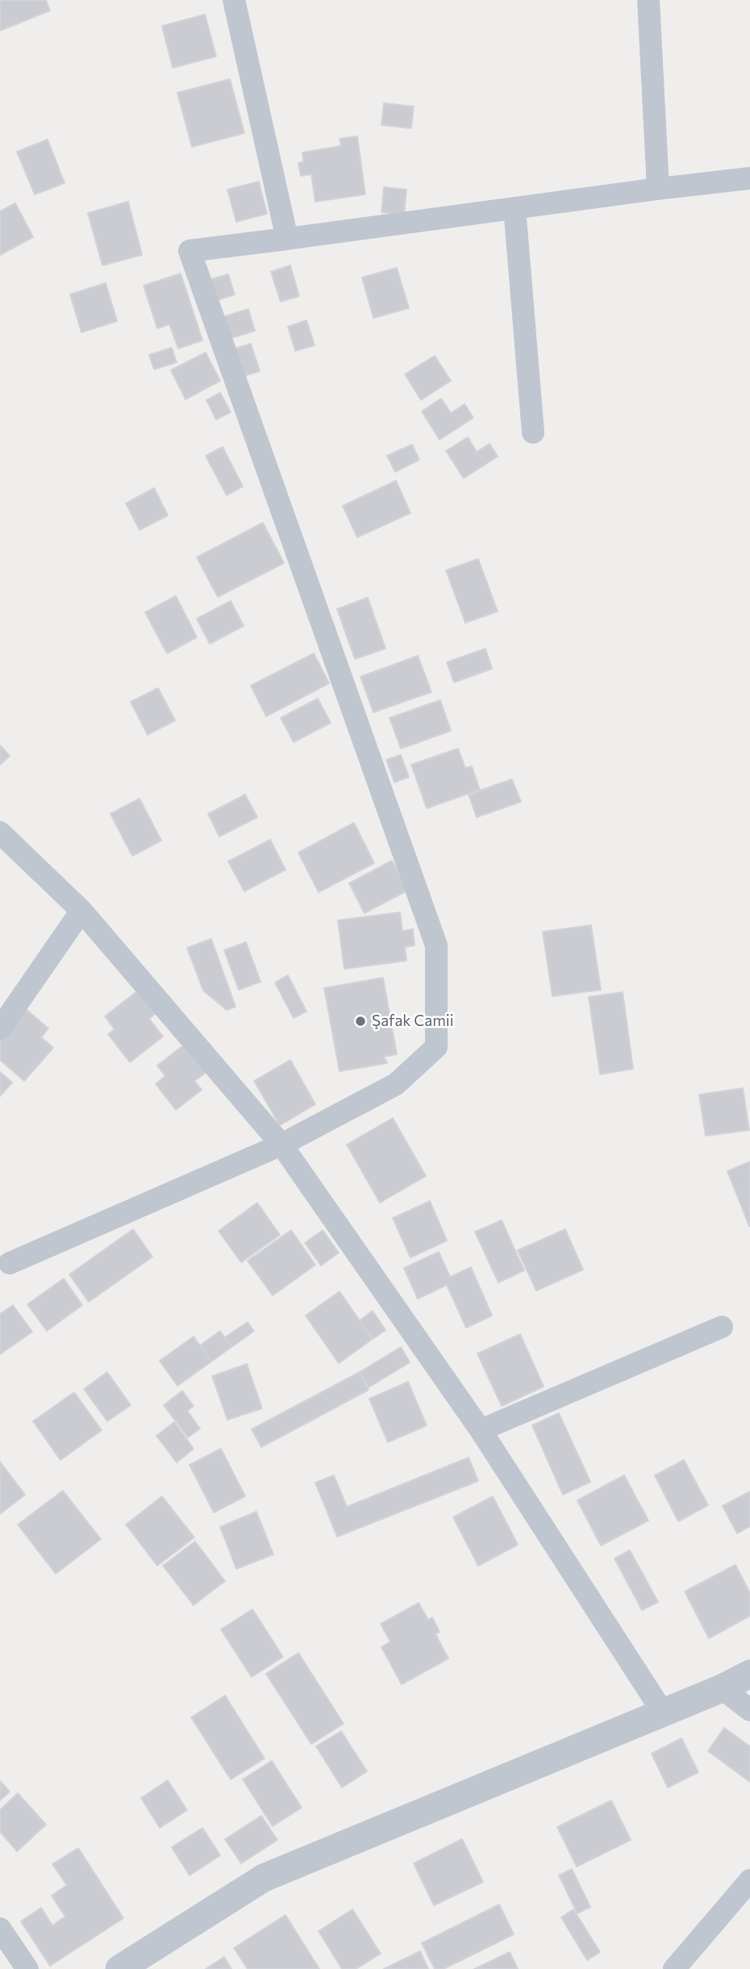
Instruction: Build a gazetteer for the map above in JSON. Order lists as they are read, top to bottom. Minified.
{"places":["Şafak Camii"]}
